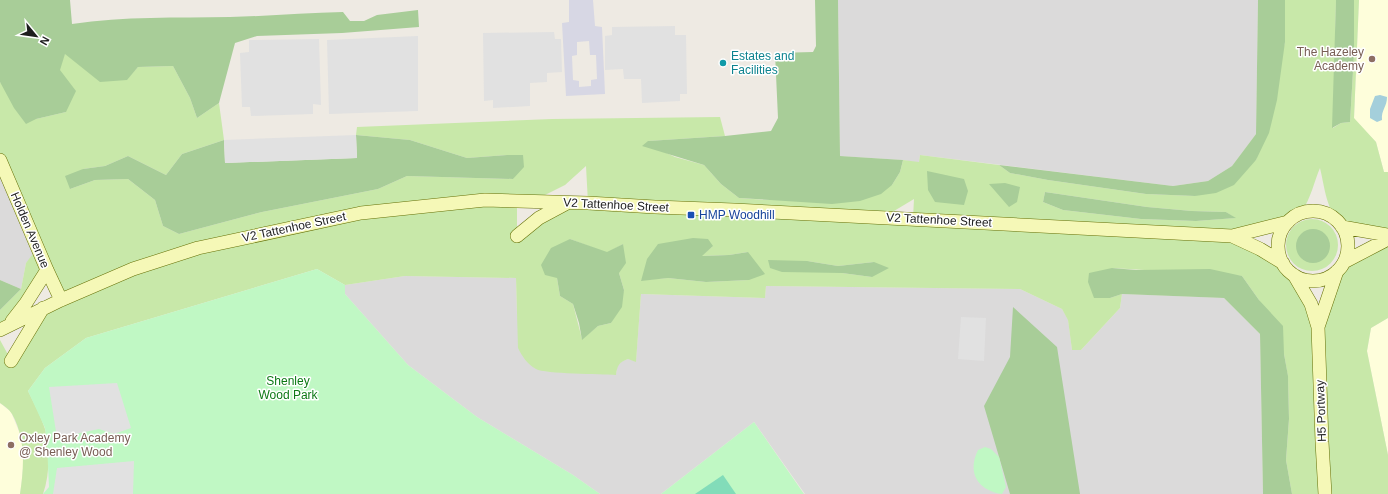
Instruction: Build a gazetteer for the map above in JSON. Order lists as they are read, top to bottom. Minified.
{"streets":{"street":["V2 Tattenhoe Street","Holden Avenue","H5 Portway"]},"crossings":[["V2 Tattenhoe Street","Holden Avenue"],["V2 Tattenhoe Street","H5 Portway"]],"parks":["Shenley Wood Park"],"places":{"other":["The Hazeley Academy","Estates and Facilities","Oxley Park Academy @ Shenley Wood"],"transit":["HMP Woodhill"]},"north":"bottom right"}
